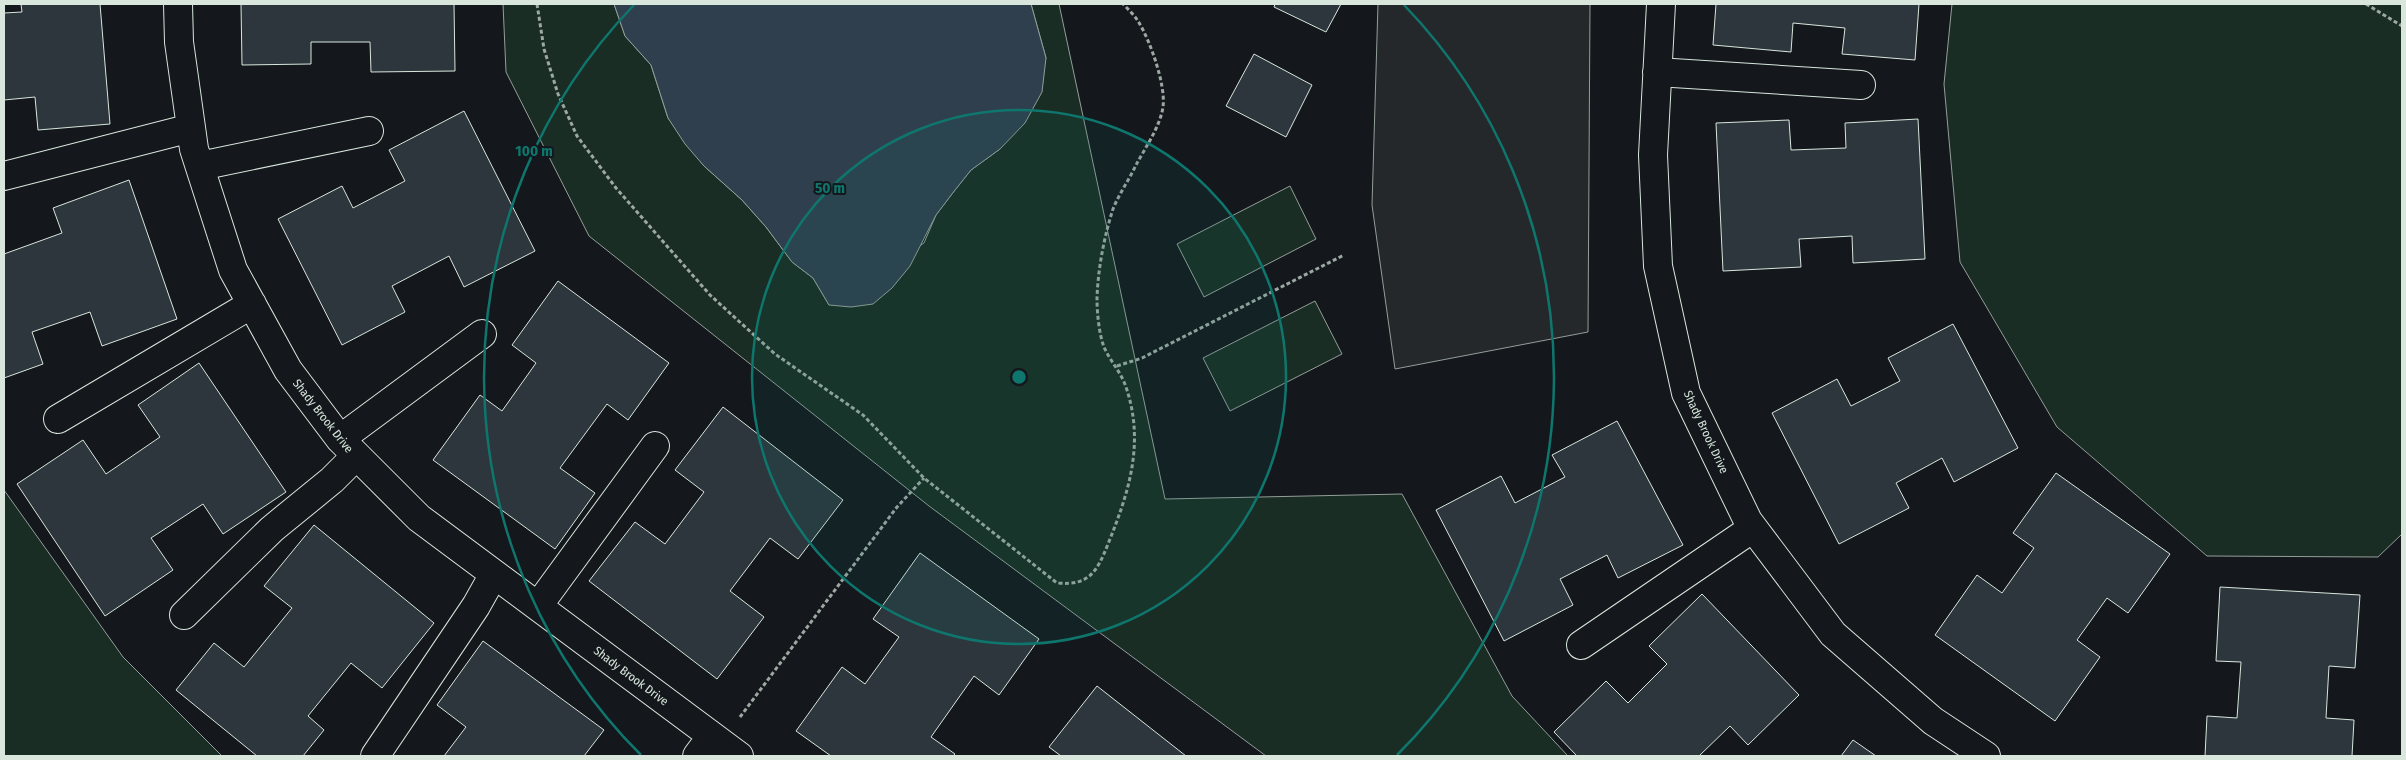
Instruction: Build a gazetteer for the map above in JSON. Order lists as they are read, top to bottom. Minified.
{"streets":{"street":["Shady Brook Drive"]},"rings":["100 m","50 m"]}
